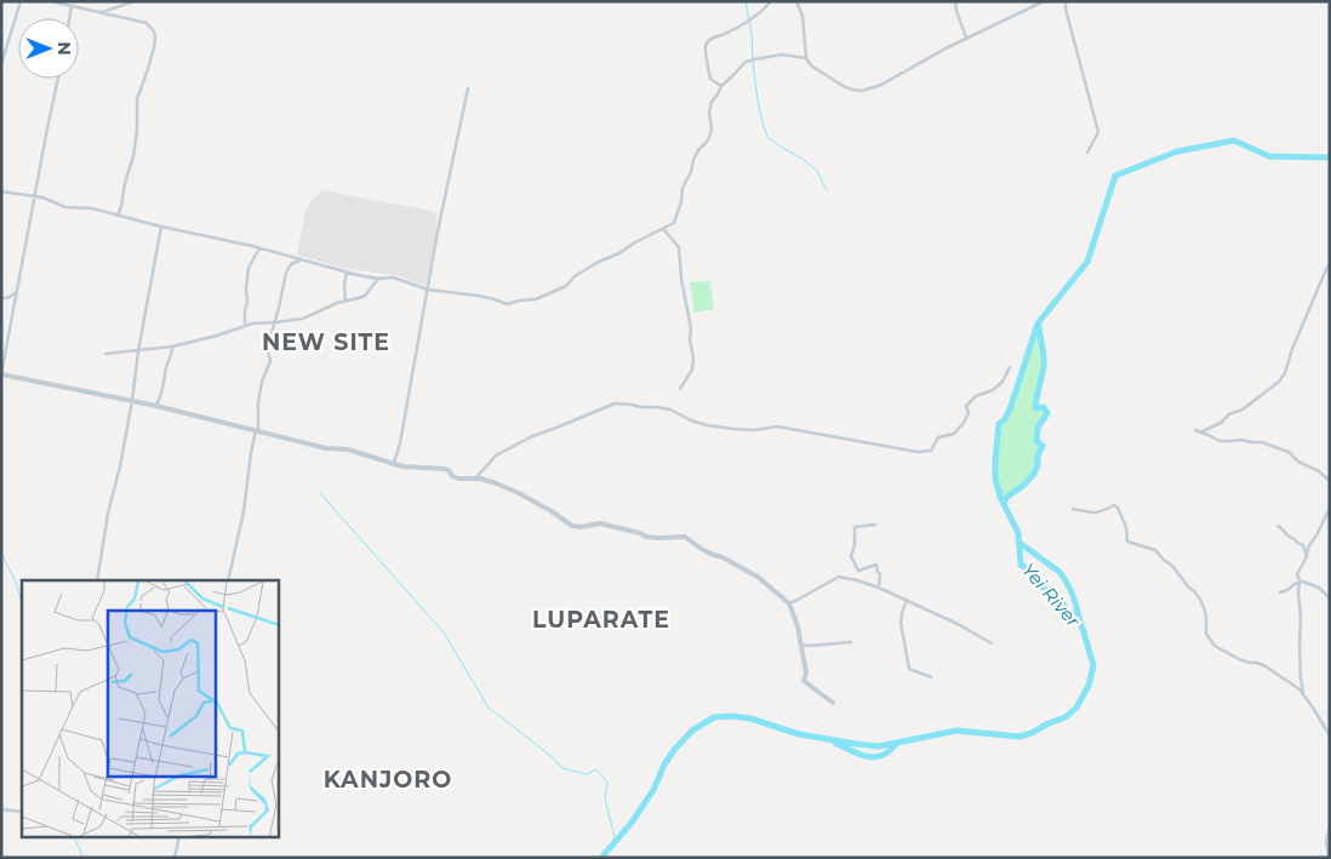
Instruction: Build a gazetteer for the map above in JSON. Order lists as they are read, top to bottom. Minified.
{"districts":["NEW SITE","LUPARATE","KANJORO"],"water":["Yei River"],"north":"right"}
